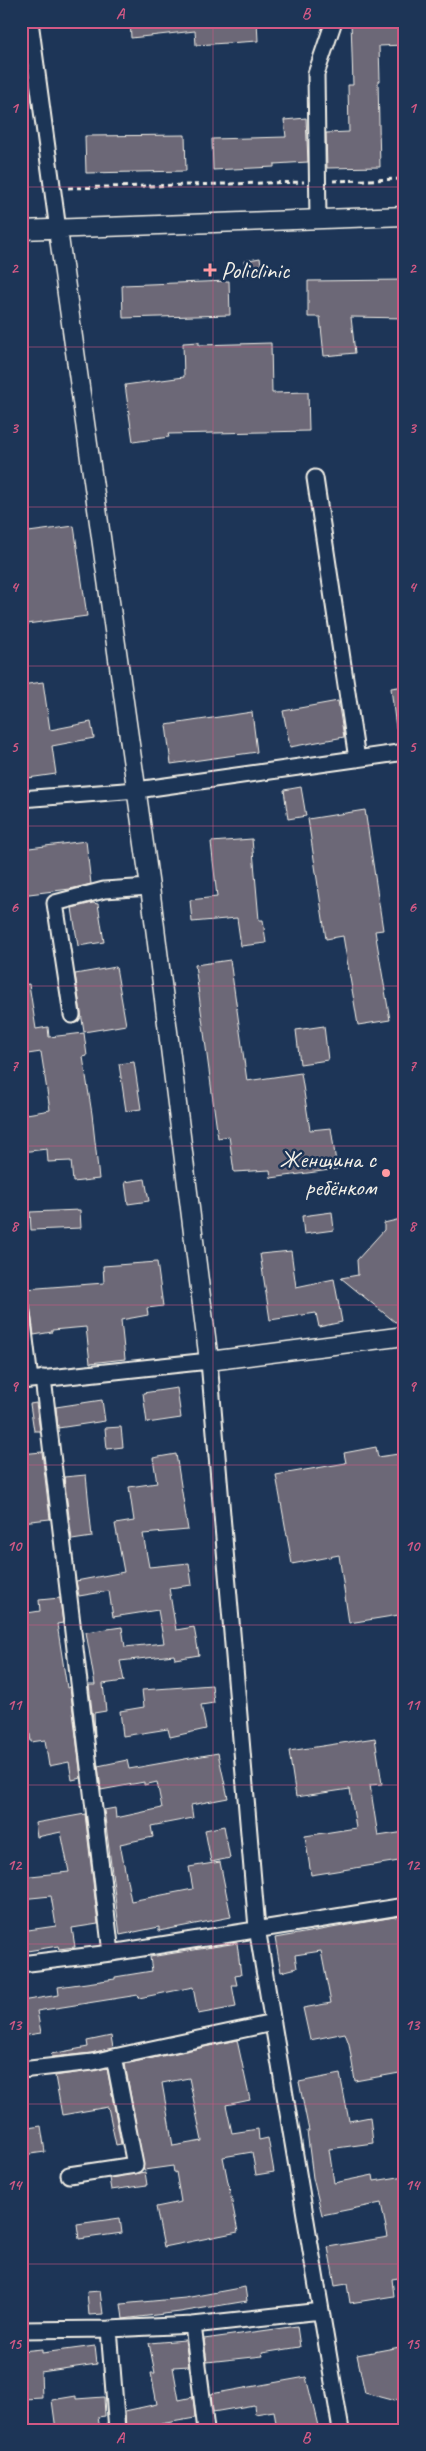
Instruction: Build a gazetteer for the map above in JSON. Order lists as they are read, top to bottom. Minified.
{"places":{"health":["Policlinic"],"other":["Женщина с ребёнком"]},"grid":{"columns":["A","B"],"rows":["1","2","3","4","5","6","7","8","9","10","11","12","13","14","15"]}}
